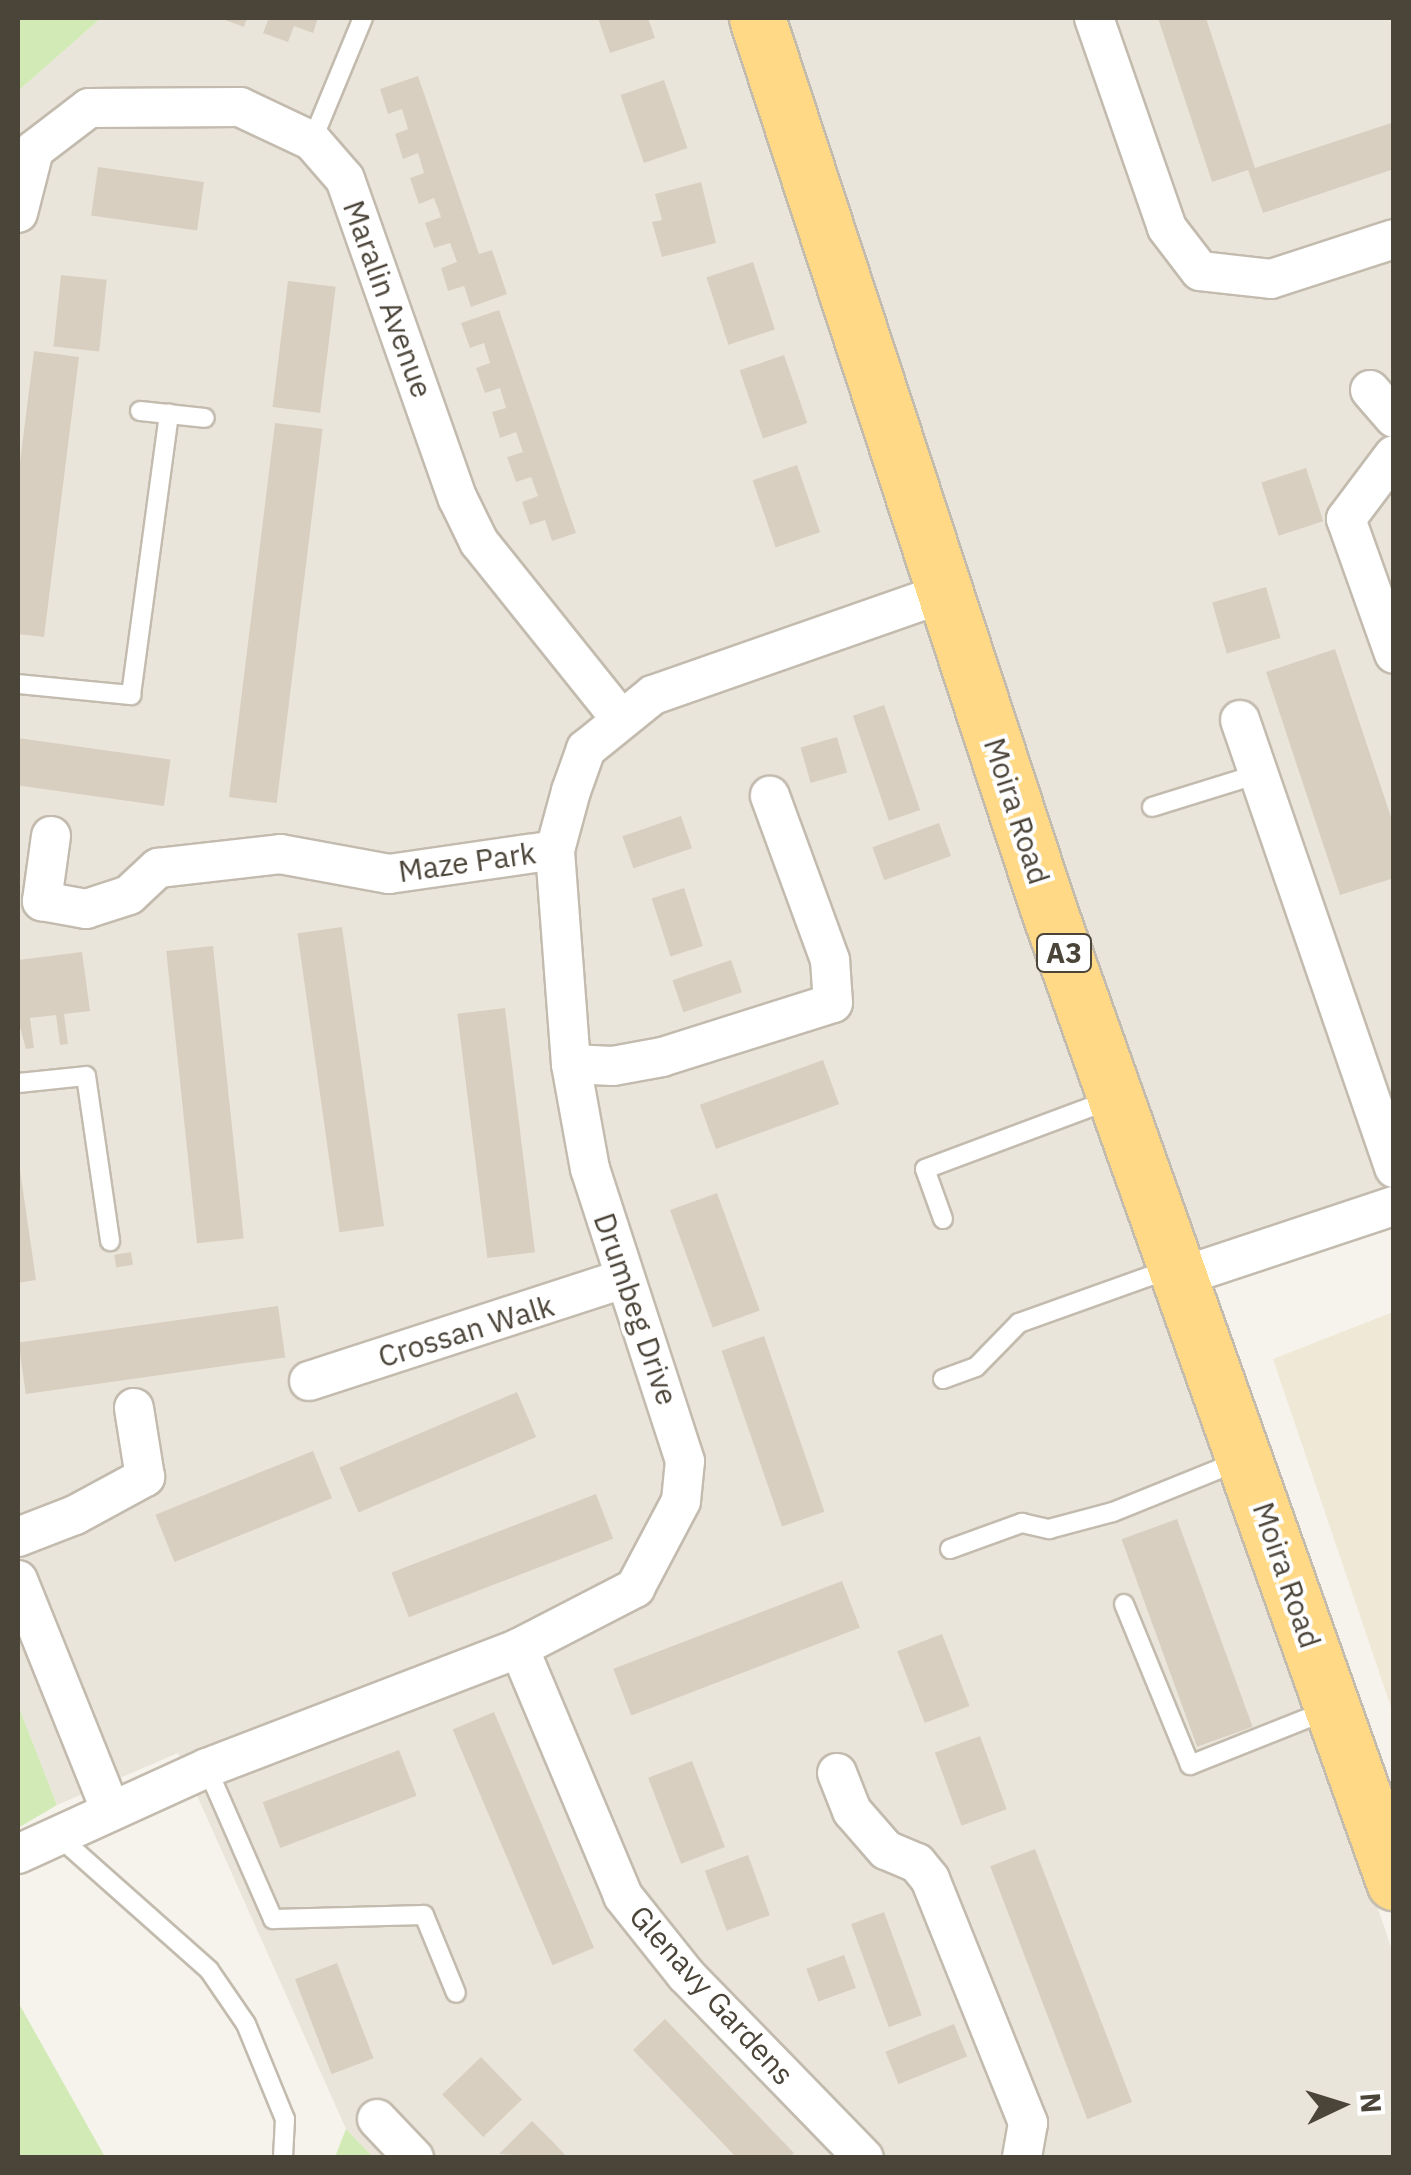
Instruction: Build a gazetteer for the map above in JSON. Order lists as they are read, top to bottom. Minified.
{"streets":{"highway":["Moira Road","A3"],"street":["Maralin Avenue","Maze Park","Drumbeg Drive","Crossan Walk","Glenavy Gardens"]},"crossings":[["Maralin Avenue","Drumbeg Drive"],["Moira Road","Drumbeg Drive"],["Maze Park","Drumbeg Drive"],["Drumbeg Drive","Crossan Walk"],["Drumbeg Drive","Glenavy Gardens"]],"north":"right"}
